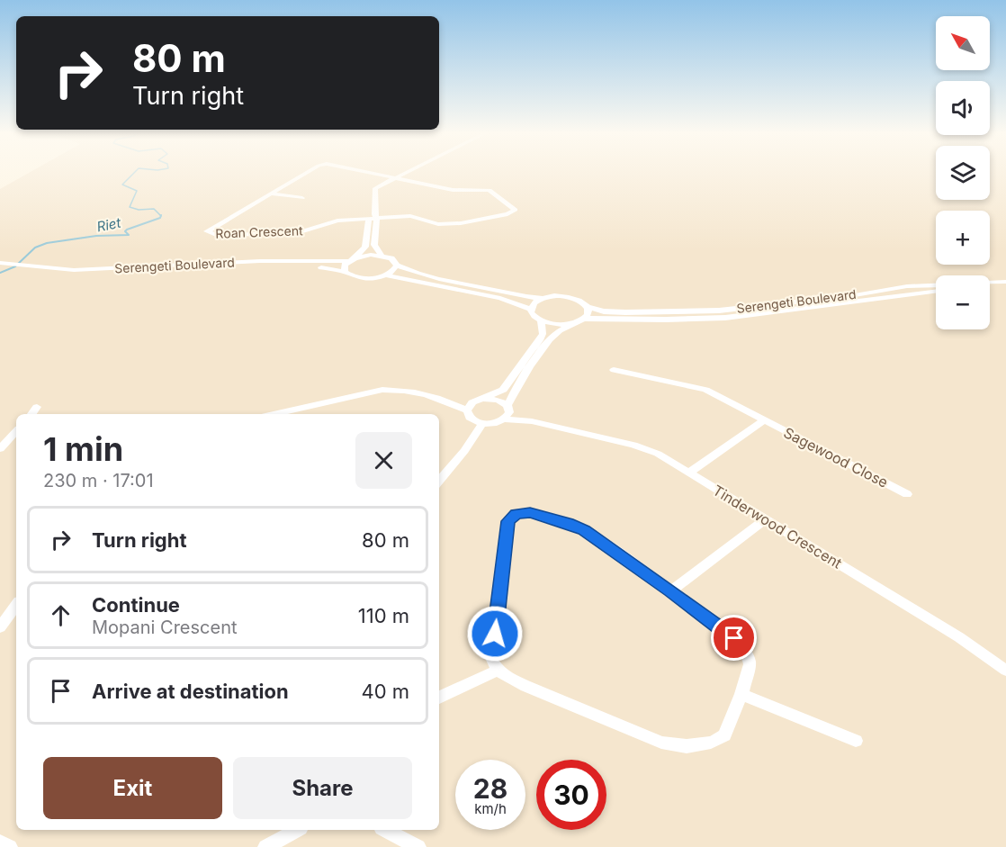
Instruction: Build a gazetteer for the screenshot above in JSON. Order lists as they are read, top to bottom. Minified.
{"streets":{"street":["Roan Crescent","Serengeti Boulevard","Sagewood Close","Tinderwood Crescent"]},"water":["Riet"],"north":"top left","page":{"map_buttons":["+","−"],"turn":["80 m","Turn right"],"heading":["1 min","230 m · 17:01"],"list":[{"name":"Turn right","value":"80 m"},{"name":"Continue","note":"Mopani Crescent","value":"110 m"},{"name":"Arrive at destination","value":"40 m"}],"buttons":["Exit","Share"],"speed":"28 km/h","limit":"30"}}
